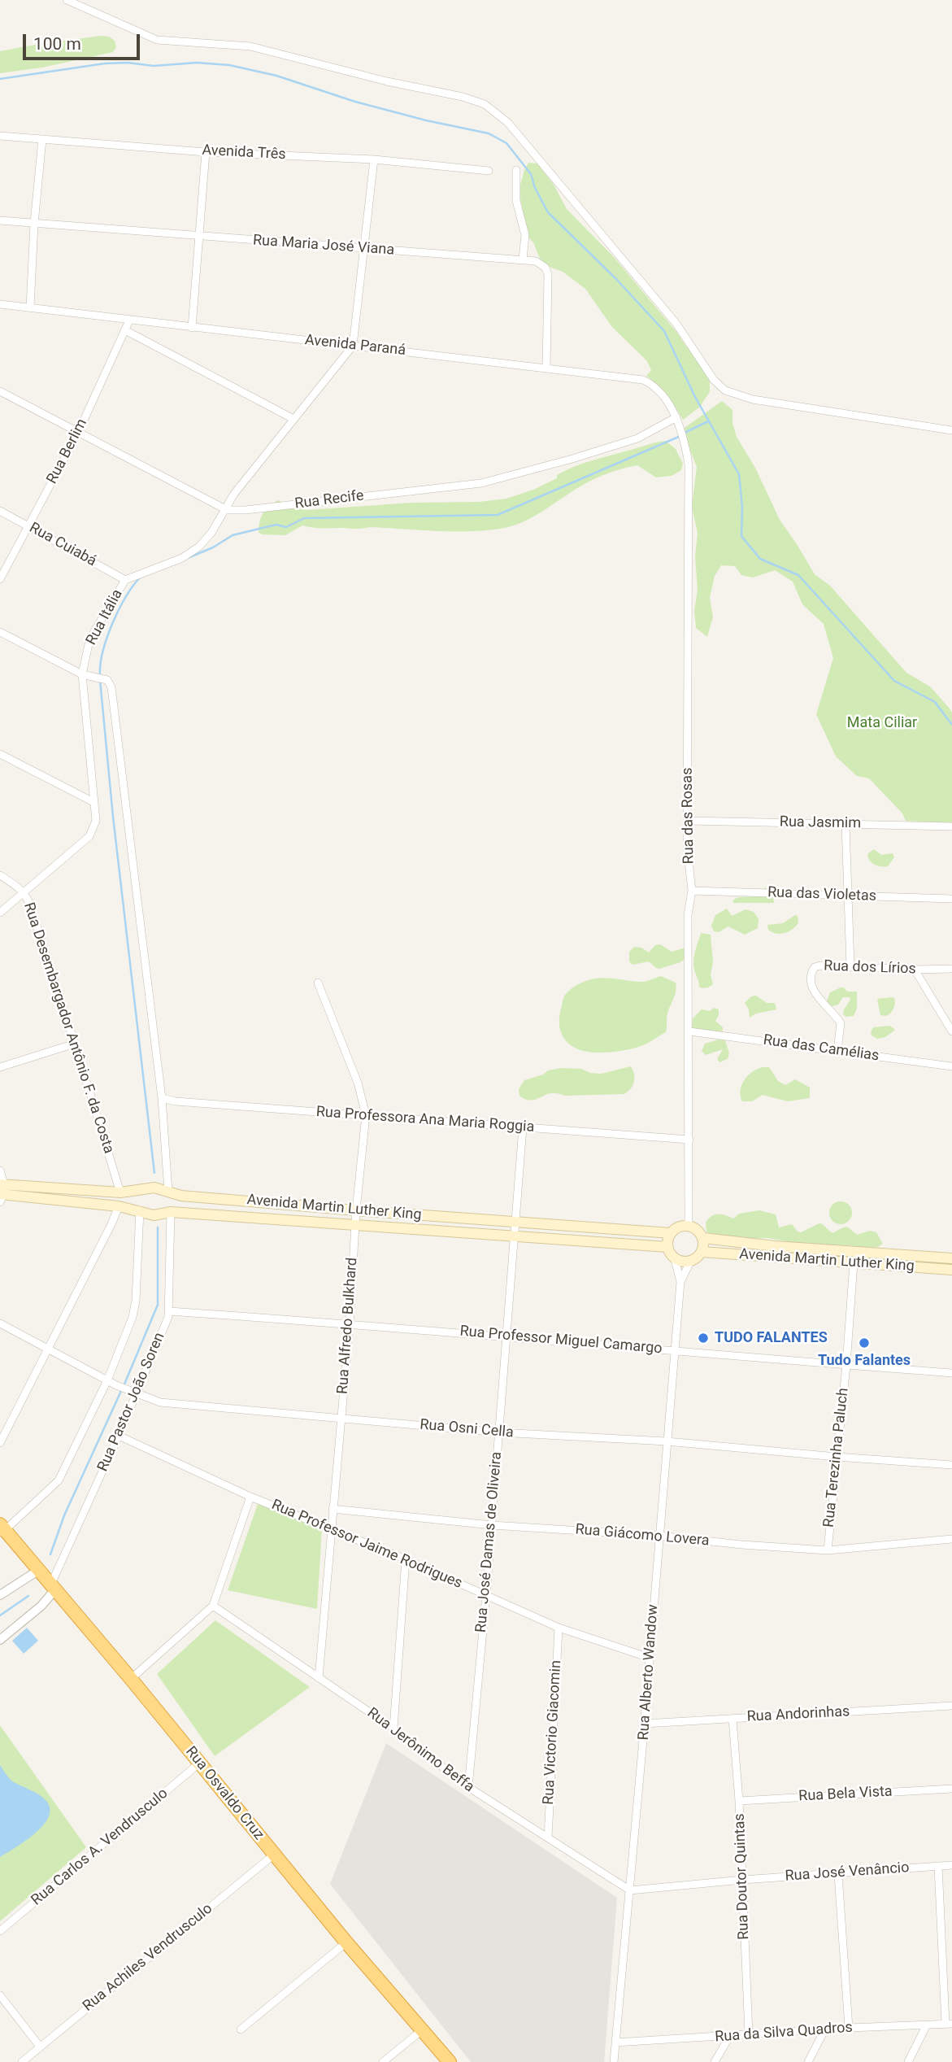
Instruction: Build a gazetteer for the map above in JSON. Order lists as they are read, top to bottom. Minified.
{"streets":{"highway":["Rua Osvaldo Cruz"],"main road":["Avenida Martin Luther King"],"street":["Avenida Três","Rua Maria José Viana","Avenida Paraná","Rua Berlim","Rua Recife","Rua Cuiabá","Rua Itália","Rua das Rosas","Rua Jasmim","Rua das Violetas","Rua dos Lírios","Rua Desembargador Antônio F. da Costa","Rua das Camélias","Rua Professora Ana Maria Roggia","Rua Alfredo Bulkhard","Rua Professor Miguel Camargo","Rua Pastor João Soren","Rua Osni Cella","Rua Terezinha Paluch","Rua Giácomo Lovera","Rua José Damas de Oliveira","Rua Professor Jaime Rodrigues","Rua Alberto Wandow","Rua Andorinhas","Rua Victorio Giacomin","Rua Jerônimo Beffa","Rua Bela Vista","Rua Carlos A. Vendrusculo","Rua José Venâncio","Rua Doutor Quintas","Rua Achiles Vendrusculo","Rua da Silva Quadros"]},"crossings":[["Rua Maria José Viana","Avenida Paraná"],["Avenida Paraná","Rua Berlim"],["Avenida Paraná","Rua Recife"],["Avenida Paraná","Rua Itália"],["Avenida Paraná","Rua das Rosas"],["Rua Berlim","Rua Recife"],["Rua Berlim","Rua Cuiabá"],["Rua Recife","Rua Itália"],["Rua Cuiabá","Rua Itália"],["Rua Itália","Rua Desembargador Antônio F. da Costa"],["Rua das Rosas","Rua Jasmim"],["Rua das Rosas","Rua das Violetas"],["Rua das Rosas","Rua das Camélias"],["Rua das Rosas","Rua Professora Ana Maria Roggia"],["Rua das Rosas","Avenida Martin Luther King"],["Rua das Rosas","Rua Alberto Wandow"],["Rua dos Lírios","Rua das Camélias"],["Rua Desembargador Antônio F. da Costa","Avenida Martin Luther King"],["Rua Professora Ana Maria Roggia","Rua Alfredo Bulkhard"],["Rua Professora Ana Maria Roggia","Rua José Damas de Oliveira"],["Avenida Martin Luther King","Rua Alfredo Bulkhard"],["Avenida Martin Luther King","Rua Pastor João Soren"],["Avenida Martin Luther King","Rua Terezinha Paluch"],["Avenida Martin Luther King","Rua José Damas de Oliveira"],["Avenida Martin Luther King","Rua Alberto Wandow"],["Rua Alfredo Bulkhard","Rua Professor Miguel Camargo"],["Rua Alfredo Bulkhard","Rua Osni Cella"],["Rua Alfredo Bulkhard","Rua Giácomo Lovera"],["Rua Alfredo Bulkhard","Rua Professor Jaime Rodrigues"],["Rua Alfredo Bulkhard","Rua Jerônimo Beffa"],["Rua Professor Miguel Camargo","Rua Pastor João Soren"],["Rua Professor Miguel Camargo","Rua Terezinha Paluch"],["Rua Professor Miguel Camargo","Rua José Damas de Oliveira"],["Rua Professor Miguel Camargo","Rua Alberto Wandow"],["Rua Pastor João Soren","Rua Osni Cella"],["Rua Pastor João Soren","Rua Professor Jaime Rodrigues"],["Rua Pastor João Soren","Rua Osvaldo Cruz"],["Rua Osni Cella","Rua Terezinha Paluch"],["Rua Osni Cella","Rua José Damas de Oliveira"],["Rua Osni Cella","Rua Alberto Wandow"],["Rua Terezinha Paluch","Rua Giácomo Lovera"],["Rua Giácomo Lovera","Rua José Damas de Oliveira"],["Rua Giácomo Lovera","Rua Alberto Wandow"],["Rua José Damas de Oliveira","Rua Professor Jaime Rodrigues"],["Rua José Damas de Oliveira","Rua Jerônimo Beffa"],["Rua Professor Jaime Rodrigues","Rua Alberto Wandow"],["Rua Professor Jaime Rodrigues","Rua Victorio Giacomin"],["Rua Alberto Wandow","Rua Andorinhas"],["Rua Alberto Wandow","Rua Jerônimo Beffa"],["Rua Alberto Wandow","Rua José Venâncio"],["Rua Alberto Wandow","Rua da Silva Quadros"],["Rua Andorinhas","Rua Doutor Quintas"],["Rua Victorio Giacomin","Rua Jerônimo Beffa"],["Rua Jerônimo Beffa","Rua José Venâncio"],["Rua Osvaldo Cruz","Rua Carlos A. Vendrusculo"],["Rua Osvaldo Cruz","Rua Achiles Vendrusculo"],["Rua Bela Vista","Rua Doutor Quintas"],["Rua José Venâncio","Rua Doutor Quintas"],["Rua Doutor Quintas","Rua da Silva Quadros"]],"parks":["Mata Ciliar"],"places":["TUDO FALANTES","Tudo Falantes"],"scale_bar":"100 m"}
